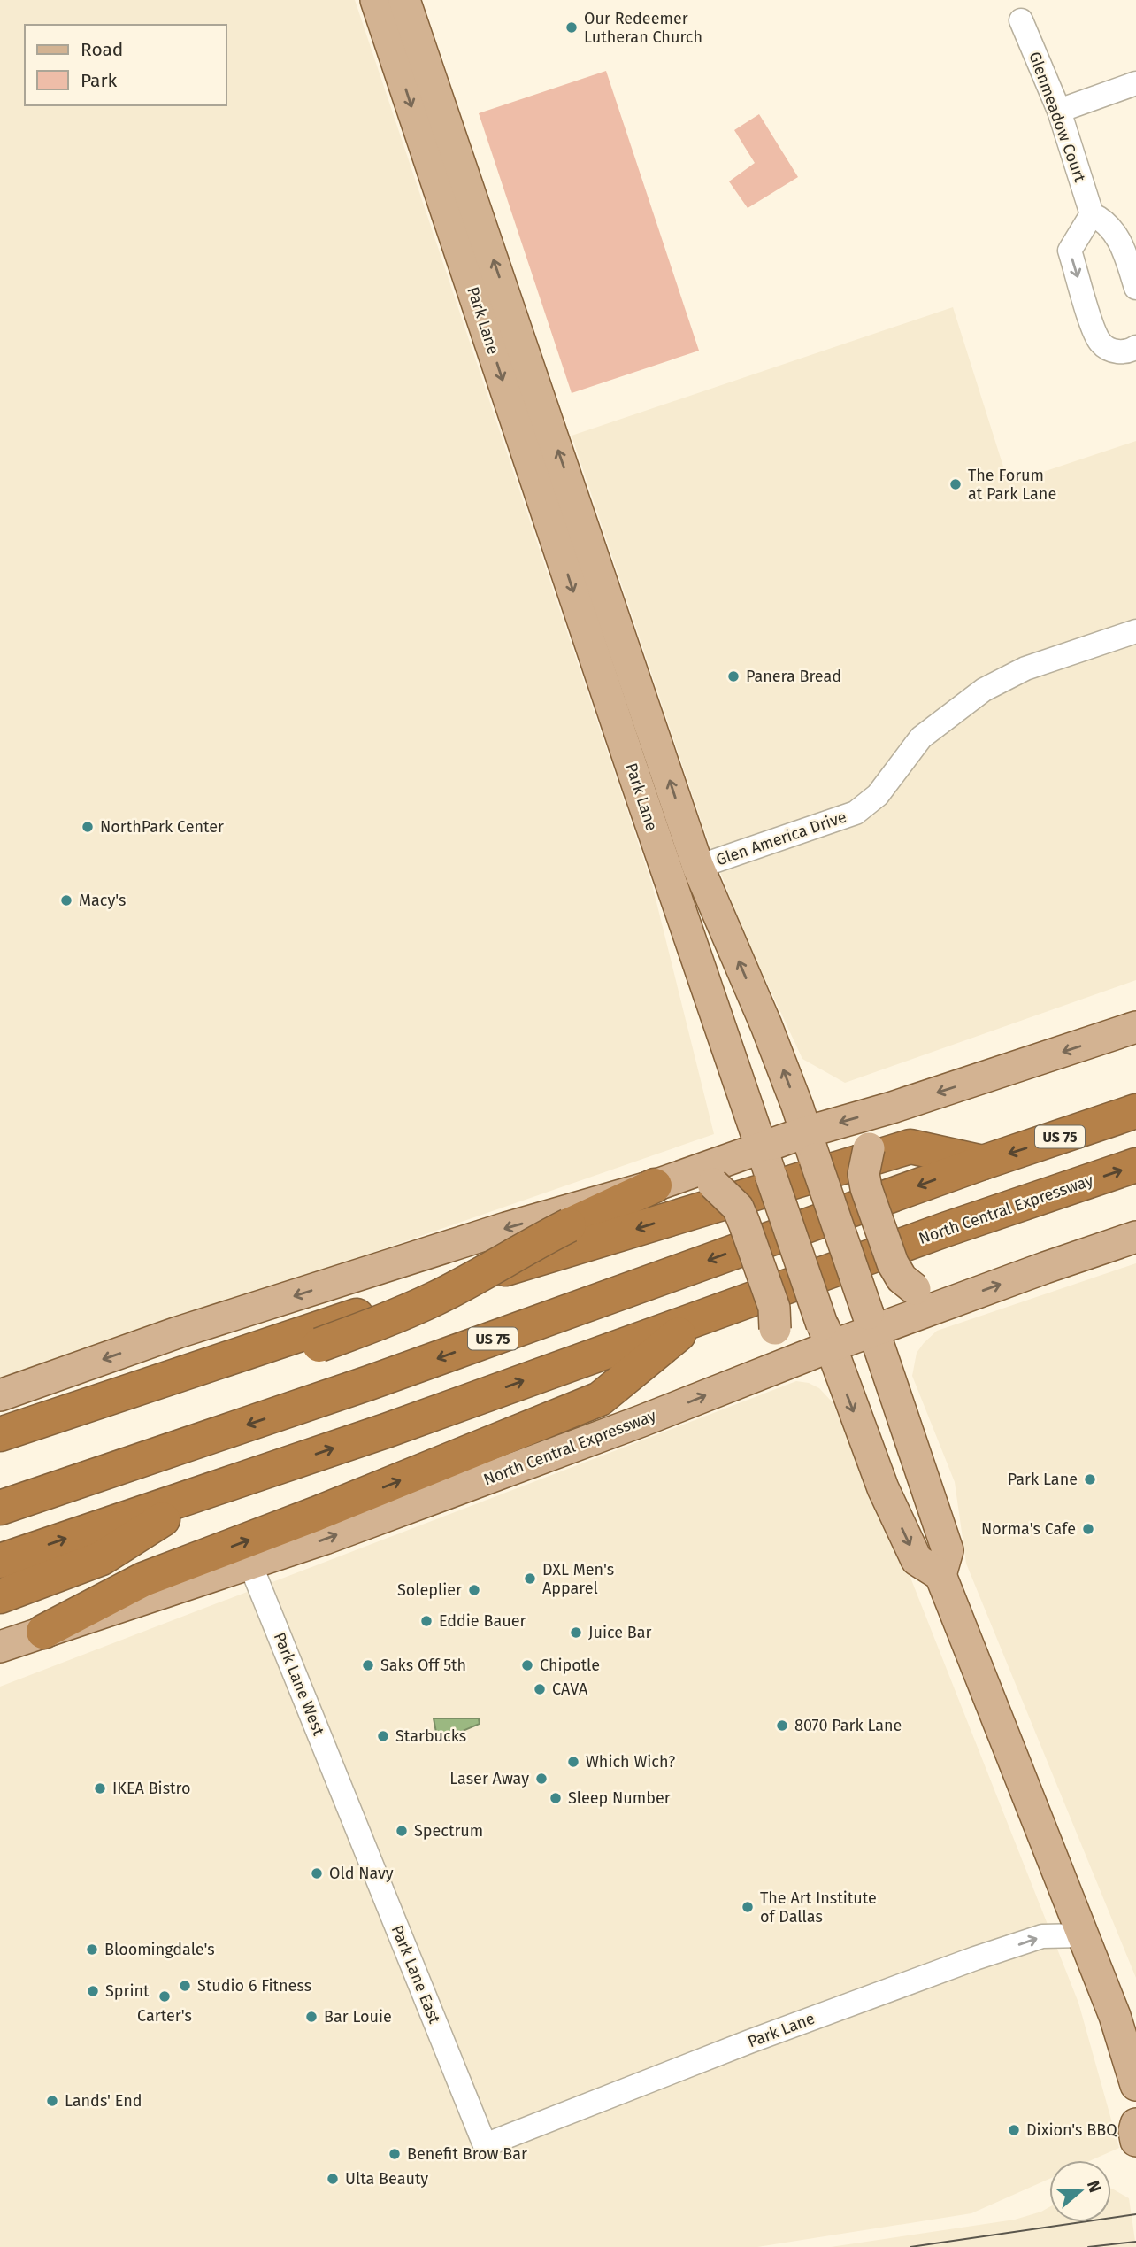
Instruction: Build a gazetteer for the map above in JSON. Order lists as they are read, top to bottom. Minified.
{"streets":{"highway":["US 75","North Central Expressway"],"main road":["Park Lane"],"street":["Glenmeadow Court","Glen America Drive","Park Lane West","Park Lane East"]},"crossings":[["Park Lane","Glen America Drive"],["Park Lane","North Central Expressway"],["Park Lane","Park Lane East"],["North Central Expressway","Park Lane West"],["Park Lane West","Park Lane East"]],"places":["Our Redeemer Lutheran Church","The Forum at Park Lane","Panera Bread","NorthPark Center","Macy's","Park Lane","Norma's Cafe","DXL Men's Apparel","Soleplier","Eddie Bauer","Juice Bar","Saks Off 5th","Chipotle","CAVA","8070 Park Lane","Starbucks","Which Wich?","Laser Away","IKEA Bistro","Sleep Number","Spectrum","Old Navy","The Art Institute of Dallas","Bloomingdale's","Studio 6 Fitness","Sprint","Carter's","Bar Louie","Lands' End","Dixion's BBQ","Benefit Brow Bar","Ulta Beauty"],"legend":["Road","Park"],"north":"right"}
